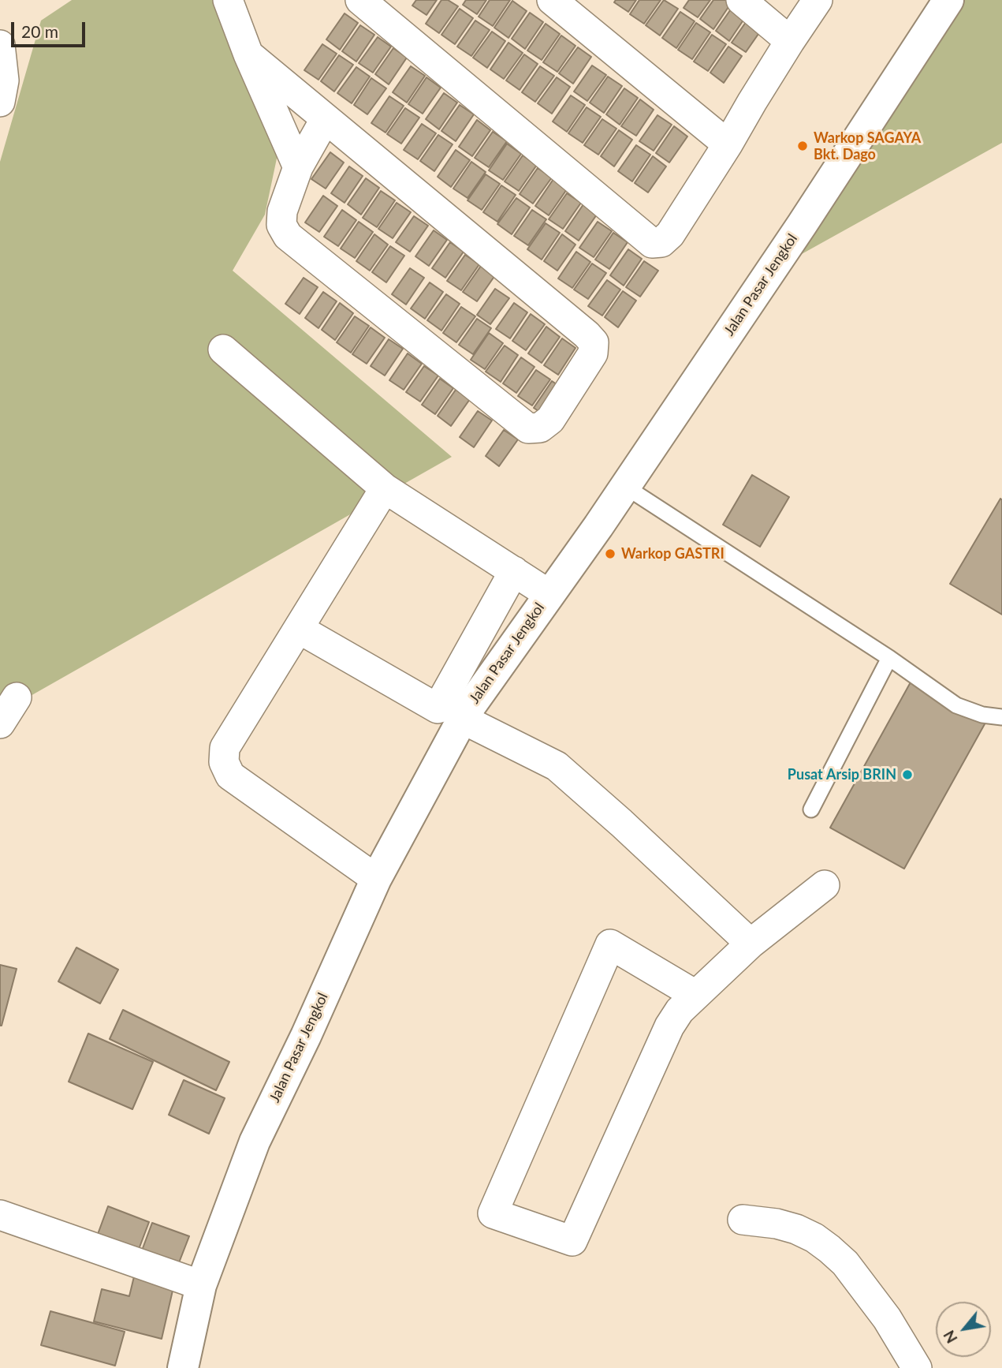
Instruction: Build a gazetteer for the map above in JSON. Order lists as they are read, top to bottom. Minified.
{"streets":{"main road":["Jalan Pasar Jengkol"]},"places":["Warkop SAGAYA Bkt. Dago","Warkop GASTRI","Pusat Arsip BRIN"],"scale_bar":"20 m","north":"bottom left"}
